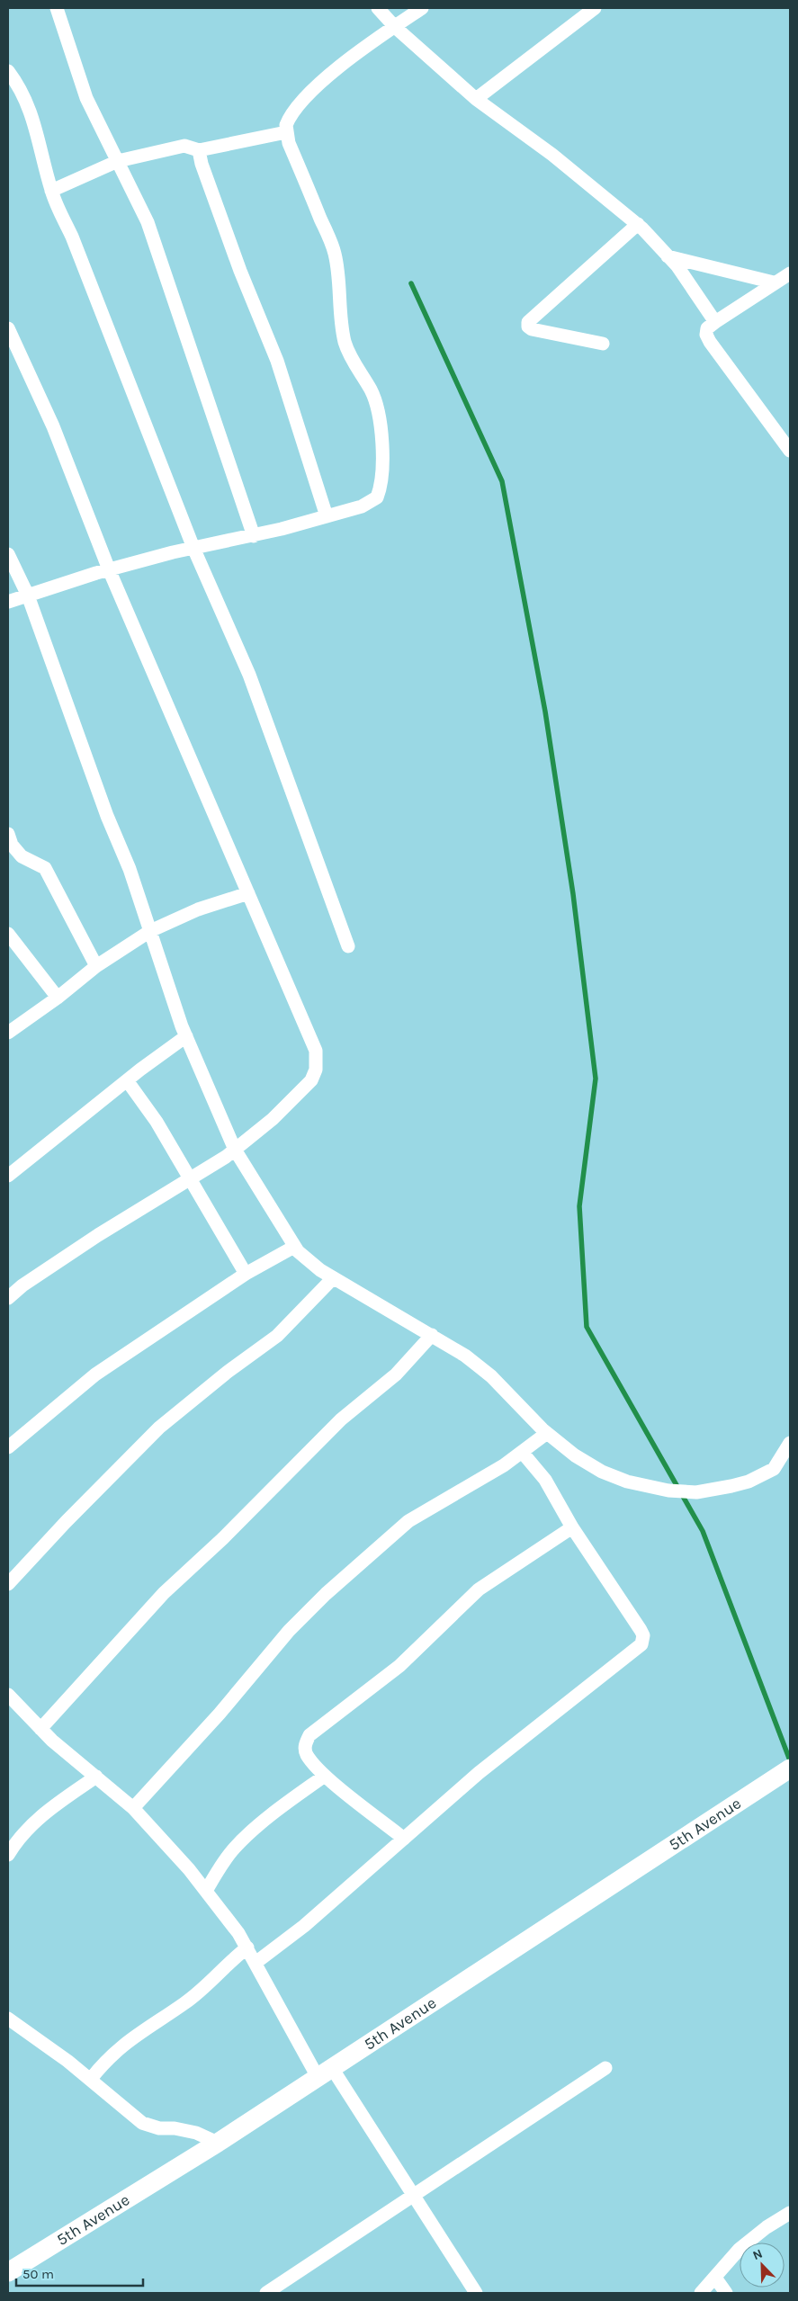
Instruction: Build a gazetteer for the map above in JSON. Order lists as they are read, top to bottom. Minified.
{"streets":{"street":["5th Avenue"]},"scale_bar":"50 m","north":"top left"}
